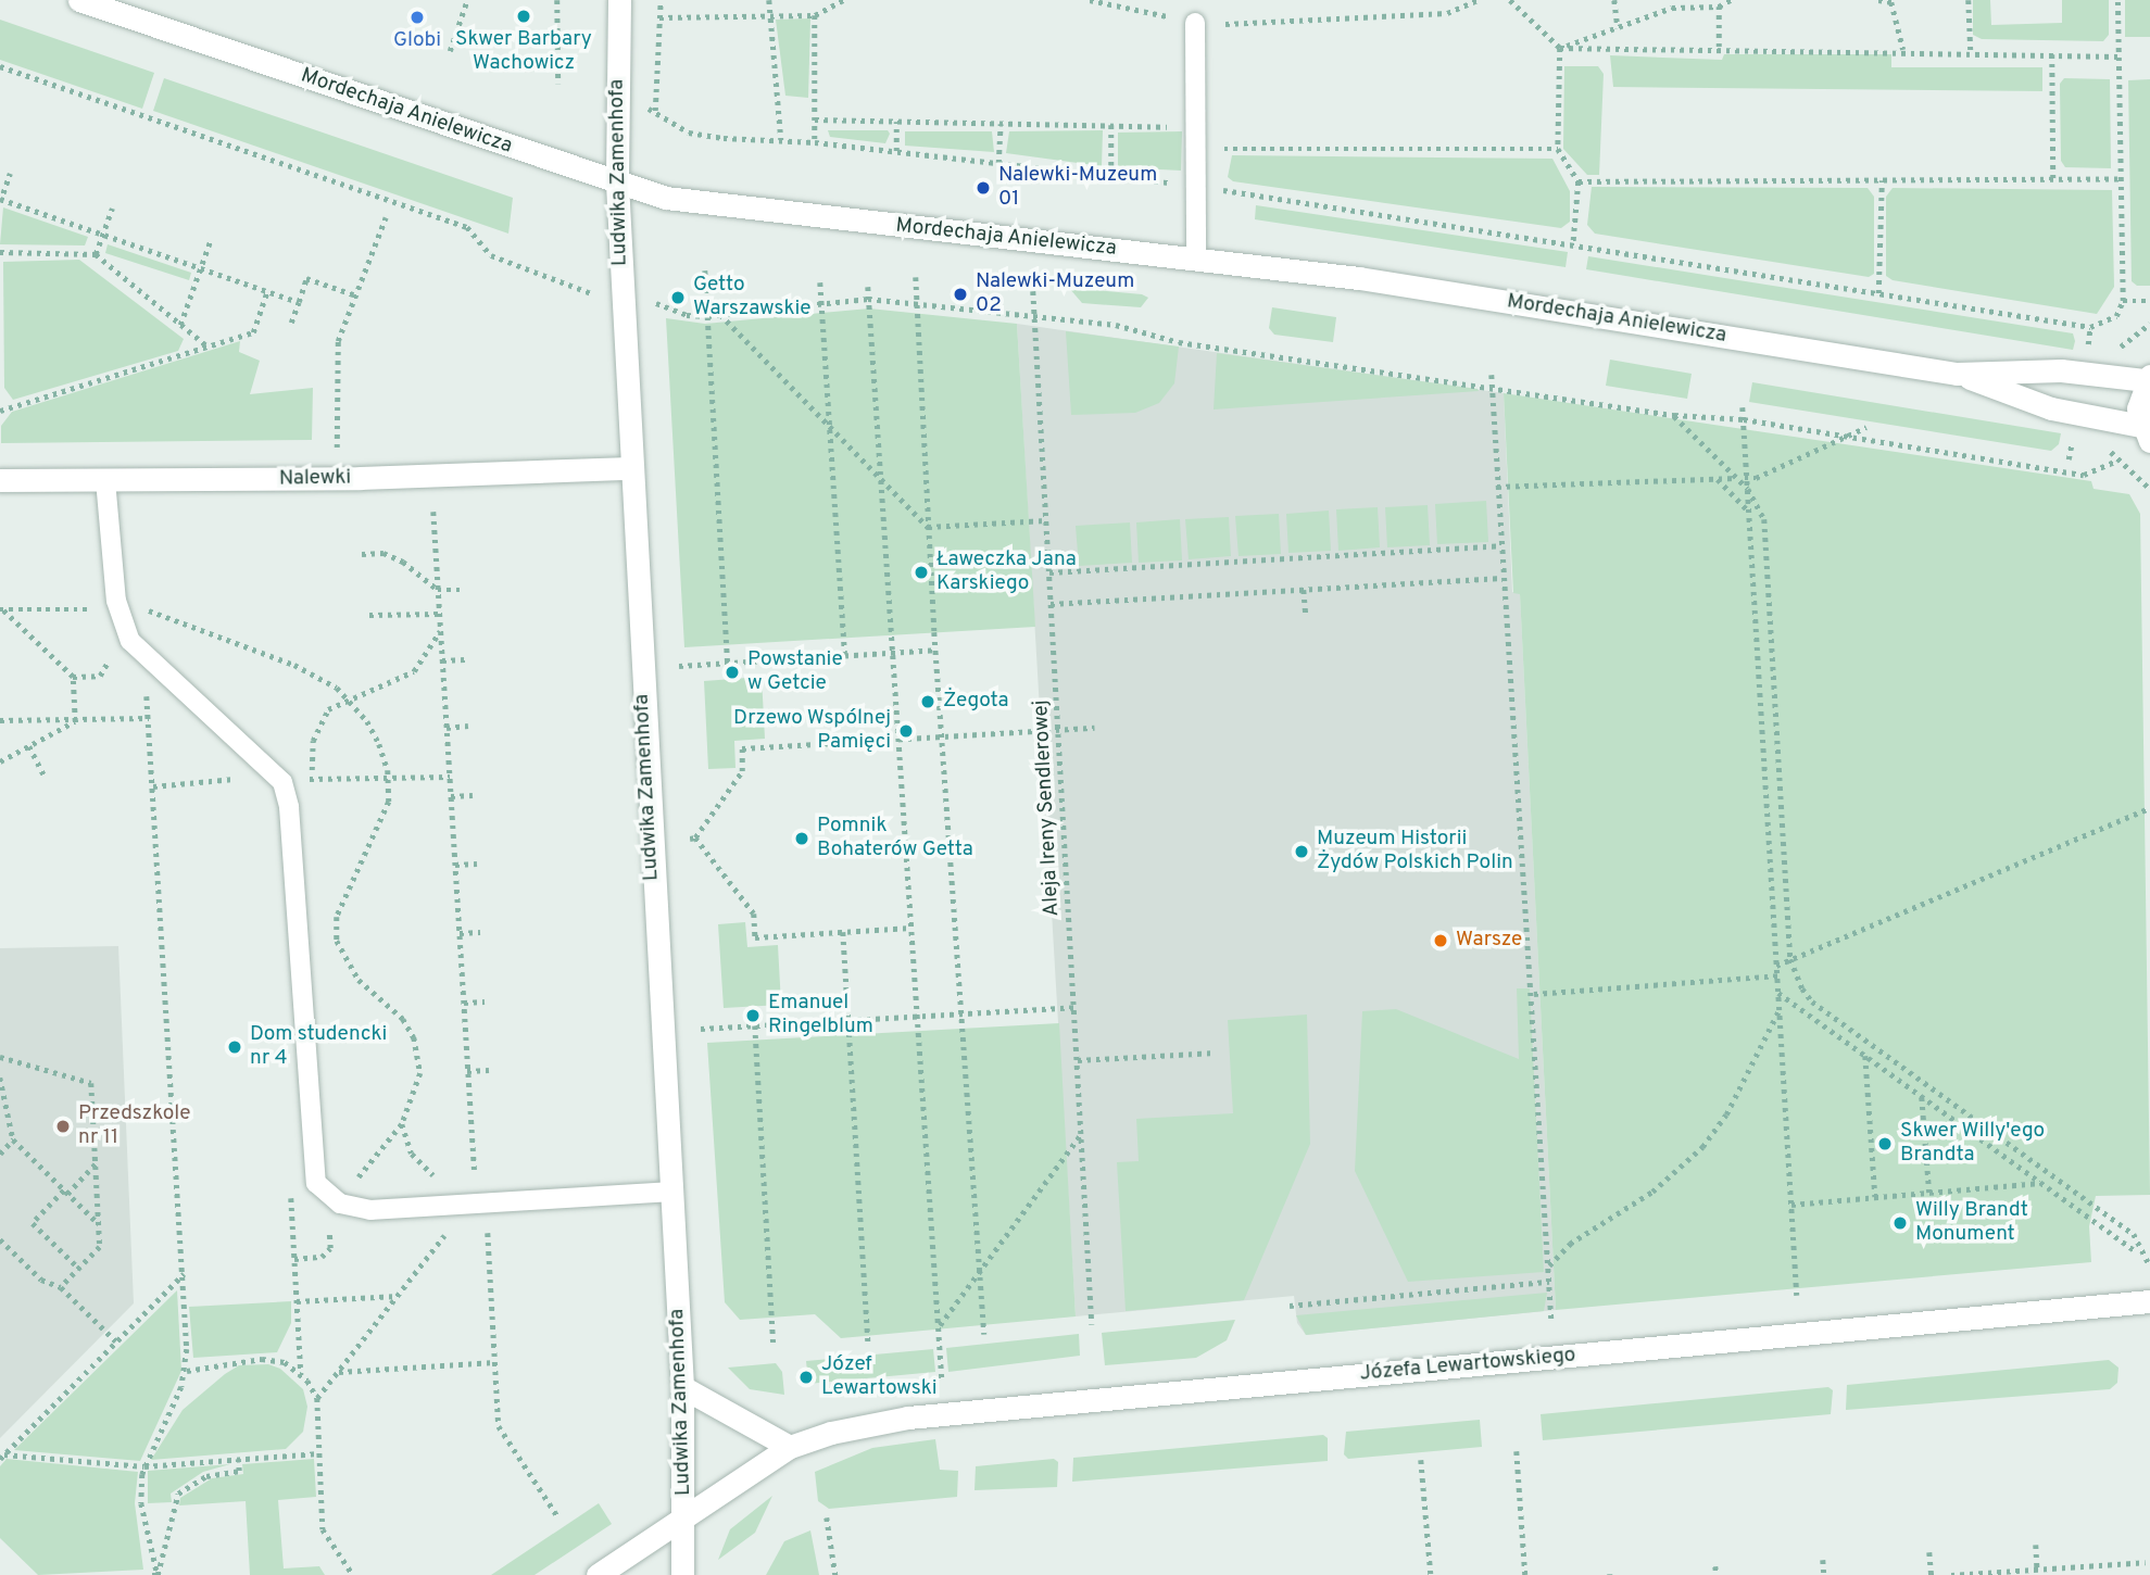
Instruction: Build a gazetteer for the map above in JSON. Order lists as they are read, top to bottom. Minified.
{"streets":{"street":["Mordechaja Anielewicza","Ludwika Zamenhofa","Nalewki","Józefa Lewartowskiego"],"path":["Aleja Ireny Sendlerowej"]},"crossings":[["Mordechaja Anielewicza","Ludwika Zamenhofa"],["Ludwika Zamenhofa","Nalewki"],["Ludwika Zamenhofa","Józefa Lewartowskiego"]],"places":["Skwer Barbary Wachowicz","Globi","Nalewki-Muzeum 01","Nalewki-Muzeum 02","Getto Warszawskie","Ławeczka Jana Karskiego","Powstanie w Getcie","Żegota","Drzewo Wspólnej Pamięci","Pomnik Bohaterów Getta","Muzeum Historii Żydów Polskich Polin","Warsze","Emanuel Ringelblum","Dom studencki nr 4","Przedszkole nr 11","Skwer Willy'ego Brandta","Willy Brandt Monument","Józef Lewartowski"]}
